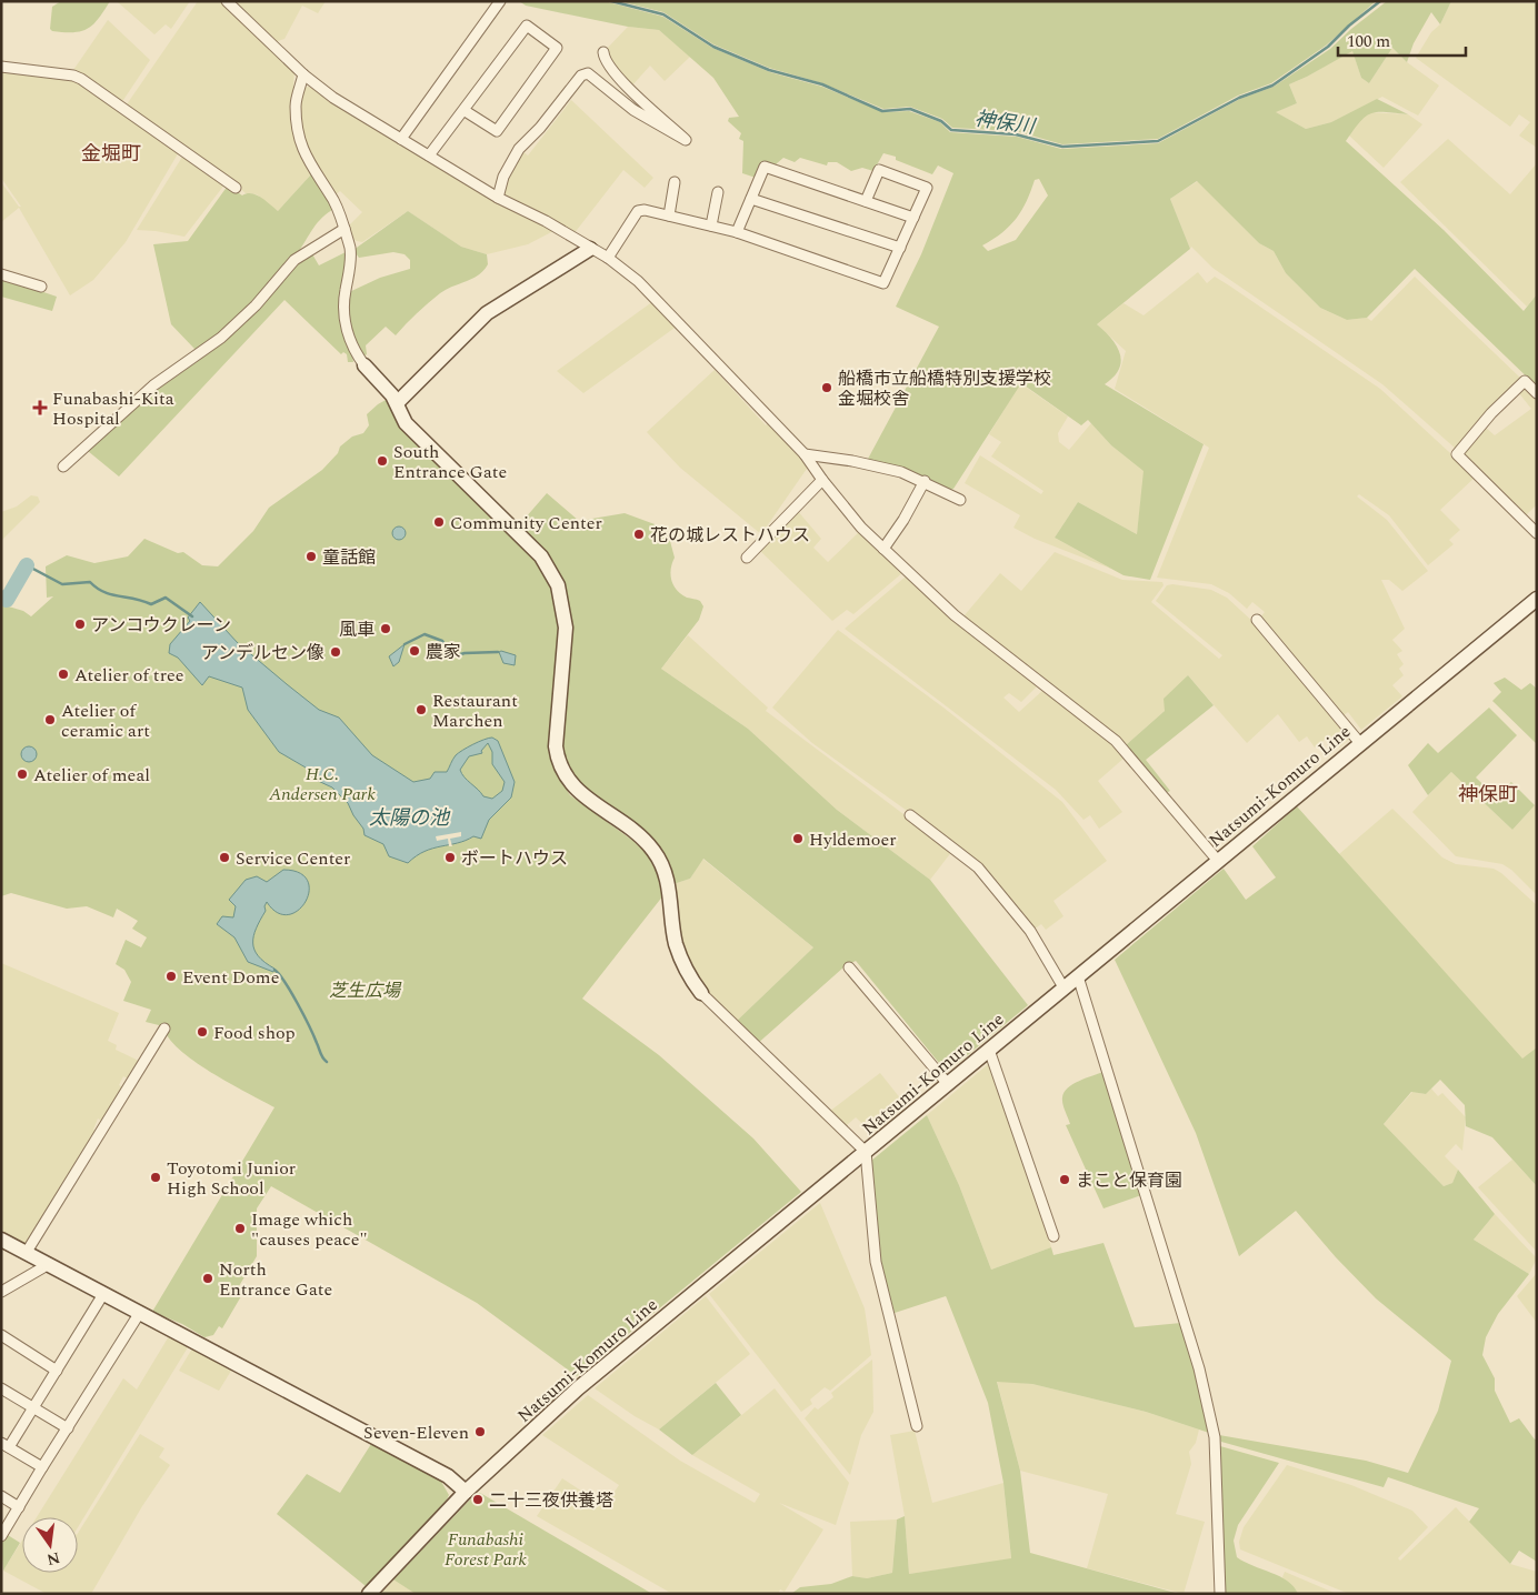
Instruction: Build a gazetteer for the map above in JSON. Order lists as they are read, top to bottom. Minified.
{"streets":{"street":["Natsumi-Komuro Line"]},"districts":["金堀町","神保町"],"water":["神保川","太陽の池"],"parks":["H.C. Andersen Park","芝生広場","Funabashi Forest Park"],"places":{"other":["船橋市立船橋特別支援学校 金堀校舎","South Entrance Gate","Community Center","花の城レストハウス","童話館","アンコウクレーン","風車","農家","アンデルセン像","Atelier of tree","Restaurant Marchen","Atelier of ceramic art","Atelier of meal","Hyldemoer","Service Center","ボートハウス","Event Dome","Food shop","Toyotomi Junior High School","まこと保育園","Image which \"causes peace\"","North Entrance Gate","Seven-Eleven","二十三夜供養塔"],"health":["Funabashi-Kita Hospital"]},"scale_bar":"100 m","north":"bottom"}
